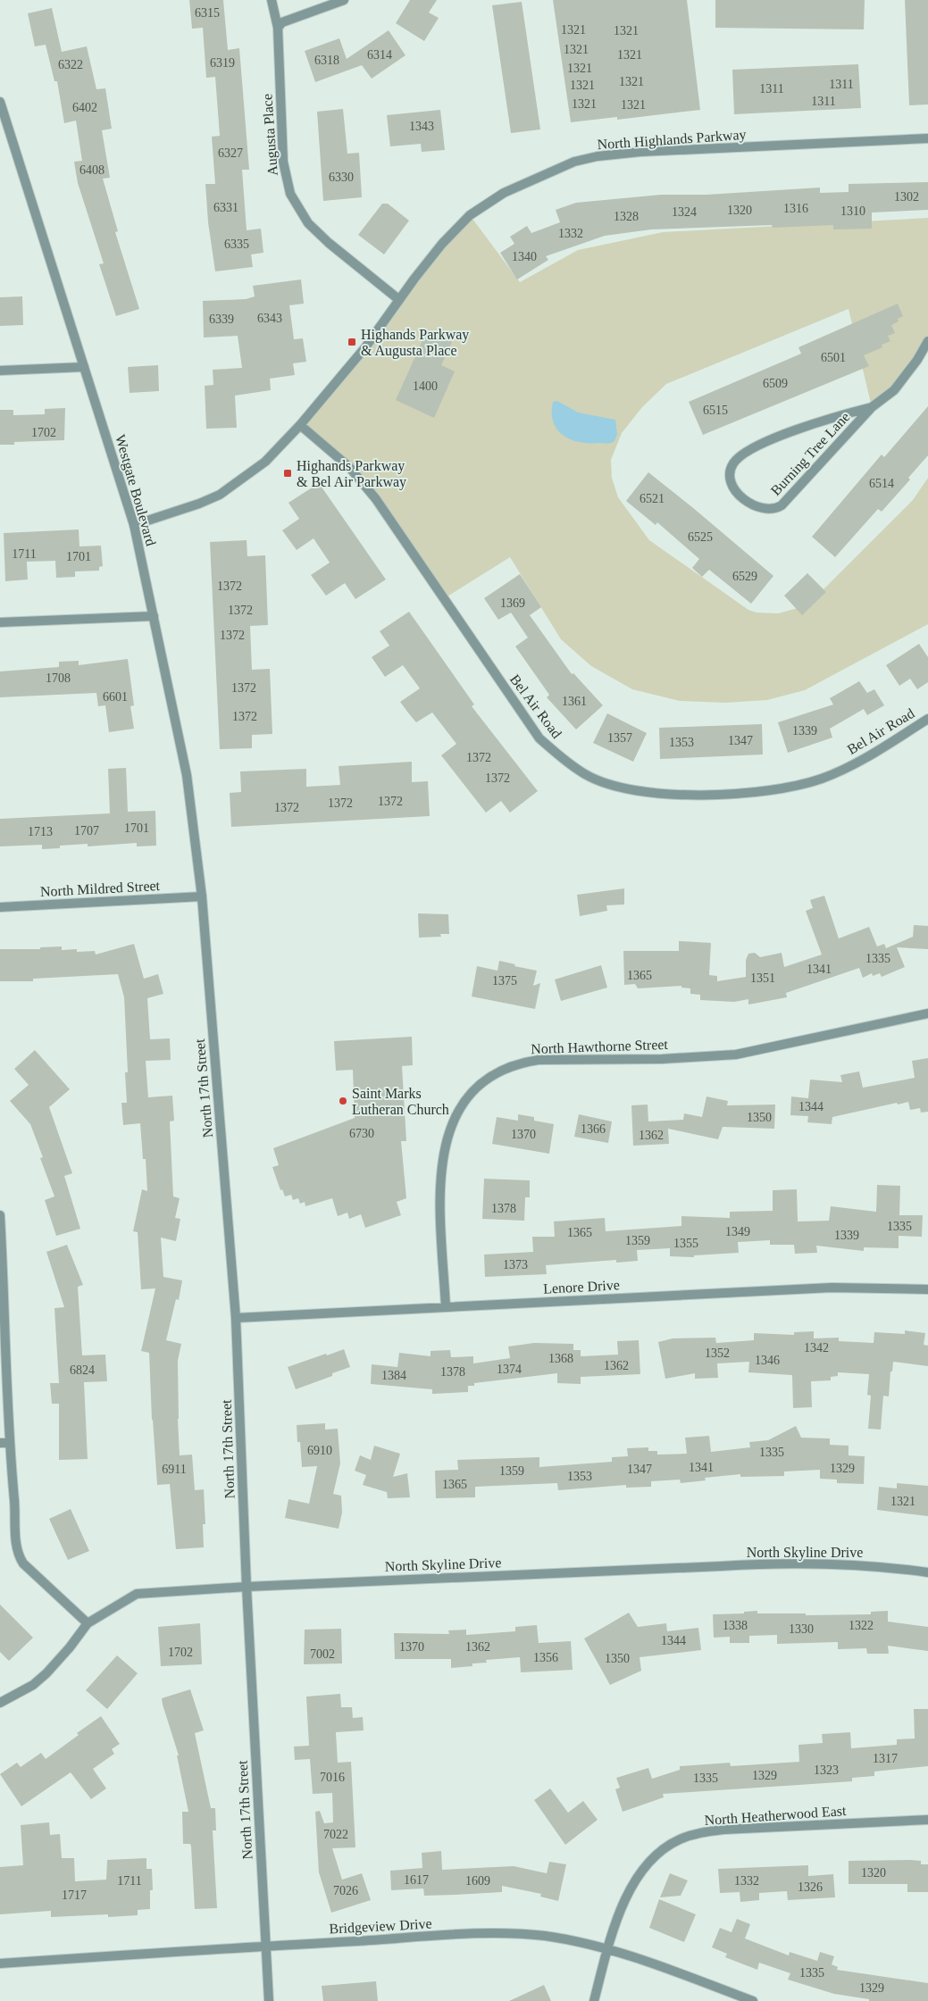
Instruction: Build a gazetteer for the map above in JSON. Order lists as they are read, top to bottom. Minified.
{"streets":{"street":["Augusta Place","North Highlands Parkway","Burning Tree Lane","Westgate Boulevard","Bel Air Road","North Mildred Street","North Hawthorne Street","North 17th Street","Lenore Drive","North Skyline Drive","North Heatherwood East","Bridgeview Drive"]},"crossings":[["Augusta Place","North Highlands Parkway"],["North Highlands Parkway","Westgate Boulevard"],["North Highlands Parkway","Bel Air Road"],["Westgate Boulevard","North Mildred Street"],["Westgate Boulevard","North 17th Street"],["North Mildred Street","North 17th Street"],["North Hawthorne Street","Lenore Drive"],["North 17th Street","Lenore Drive"],["North 17th Street","North Skyline Drive"],["North 17th Street","Bridgeview Drive"],["North Heatherwood East","Bridgeview Drive"]],"places":{"transit":["Highands Parkway & Augusta Place","Highands Parkway & Bel Air Parkway"],"other":["Saint Marks Lutheran Church"]},"house_numbers":["6315","1321","1321","1321","6314","1321","6318","6319","6322","1321","1321","1311","1321","1311","1311","1321","1321","6402","1343","6327","6408","6330","1302","6331","1316","1320","1310","1324","1328","1332","6335","1340","6343","6339","6501","6509","1400","6515","1702","6514","6521","6525","1711","1701","6529","1372","1369","1372","1372","1708","1372","6601","1361","1372","1339","1357","1347","1353","1372","1372","1372","1372","1372","1701","1707","1713","1335","1341","1365","1351","1375","1344","1350","1366","6730","1370","1362","1378","1335","1349","1365","1339","1359","1355","1373","1342","1352","1368","1346","1362","1374","6824","1378","1384","6910","1335","1341","1329","6911","1347","1359","1353","1365","1321","1338","1322","1330","1344","1370","1362","1702","7002","1356","1350","1317","1323","1329","7016","1335","7022","1320","1617","1711","1609","1332","1326","7026","1717","1335","1329"]}
